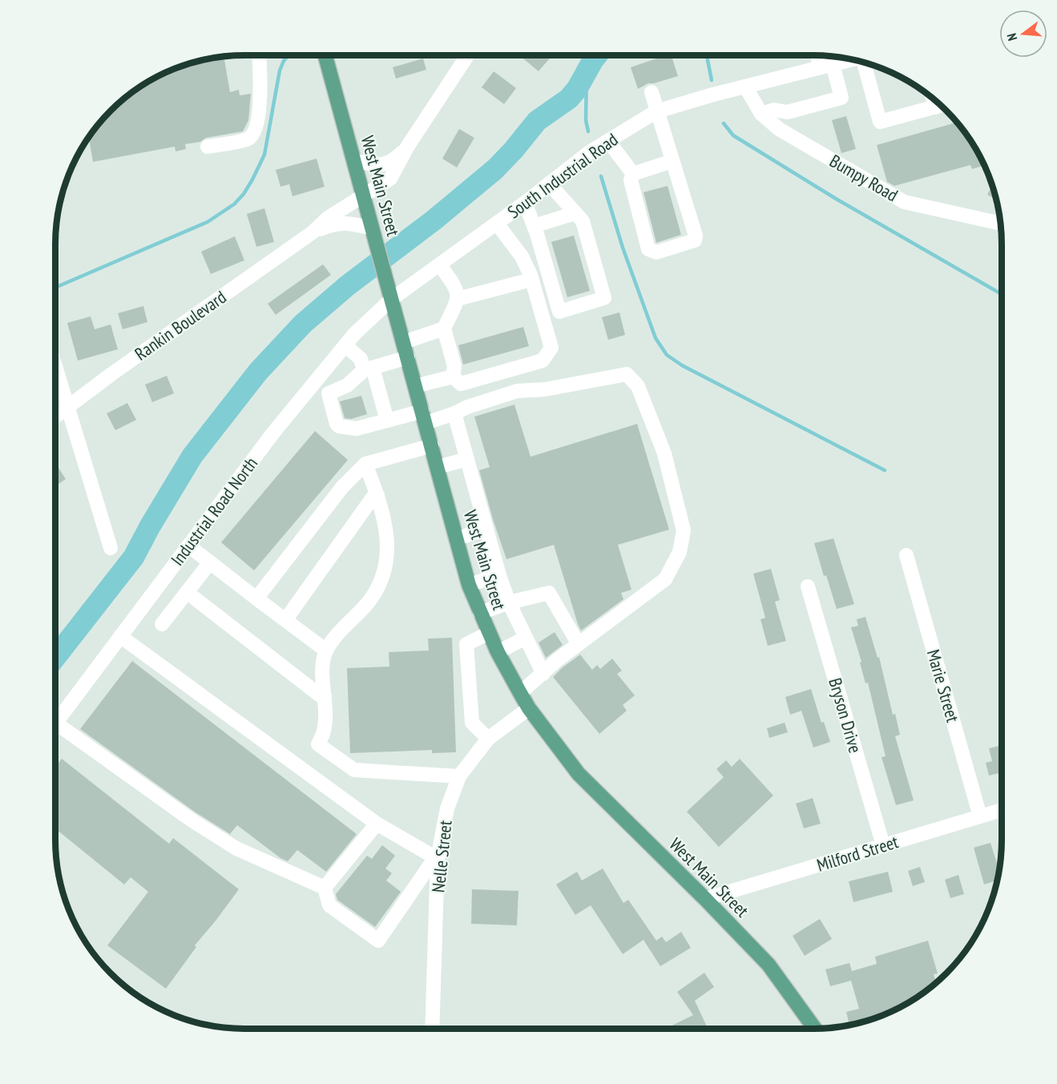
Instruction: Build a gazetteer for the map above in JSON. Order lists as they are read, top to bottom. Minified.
{"streets":{"main road":["West Main Street"],"street":["South Industrial Road","Bumpy Road","Rankin Boulevard","Industrial Road North","Marie Street","Bryson Drive","Milford Street","Nelle Street"]},"crossings":[["South Industrial Road","Bumpy Road"],["South Industrial Road","West Main Street"],["South Industrial Road","Industrial Road North"],["West Main Street","Rankin Boulevard"],["West Main Street","Industrial Road North"],["West Main Street","Milford Street"],["West Main Street","Nelle Street"],["Marie Street","Milford Street"],["Bryson Drive","Milford Street"]],"north":"left"}
